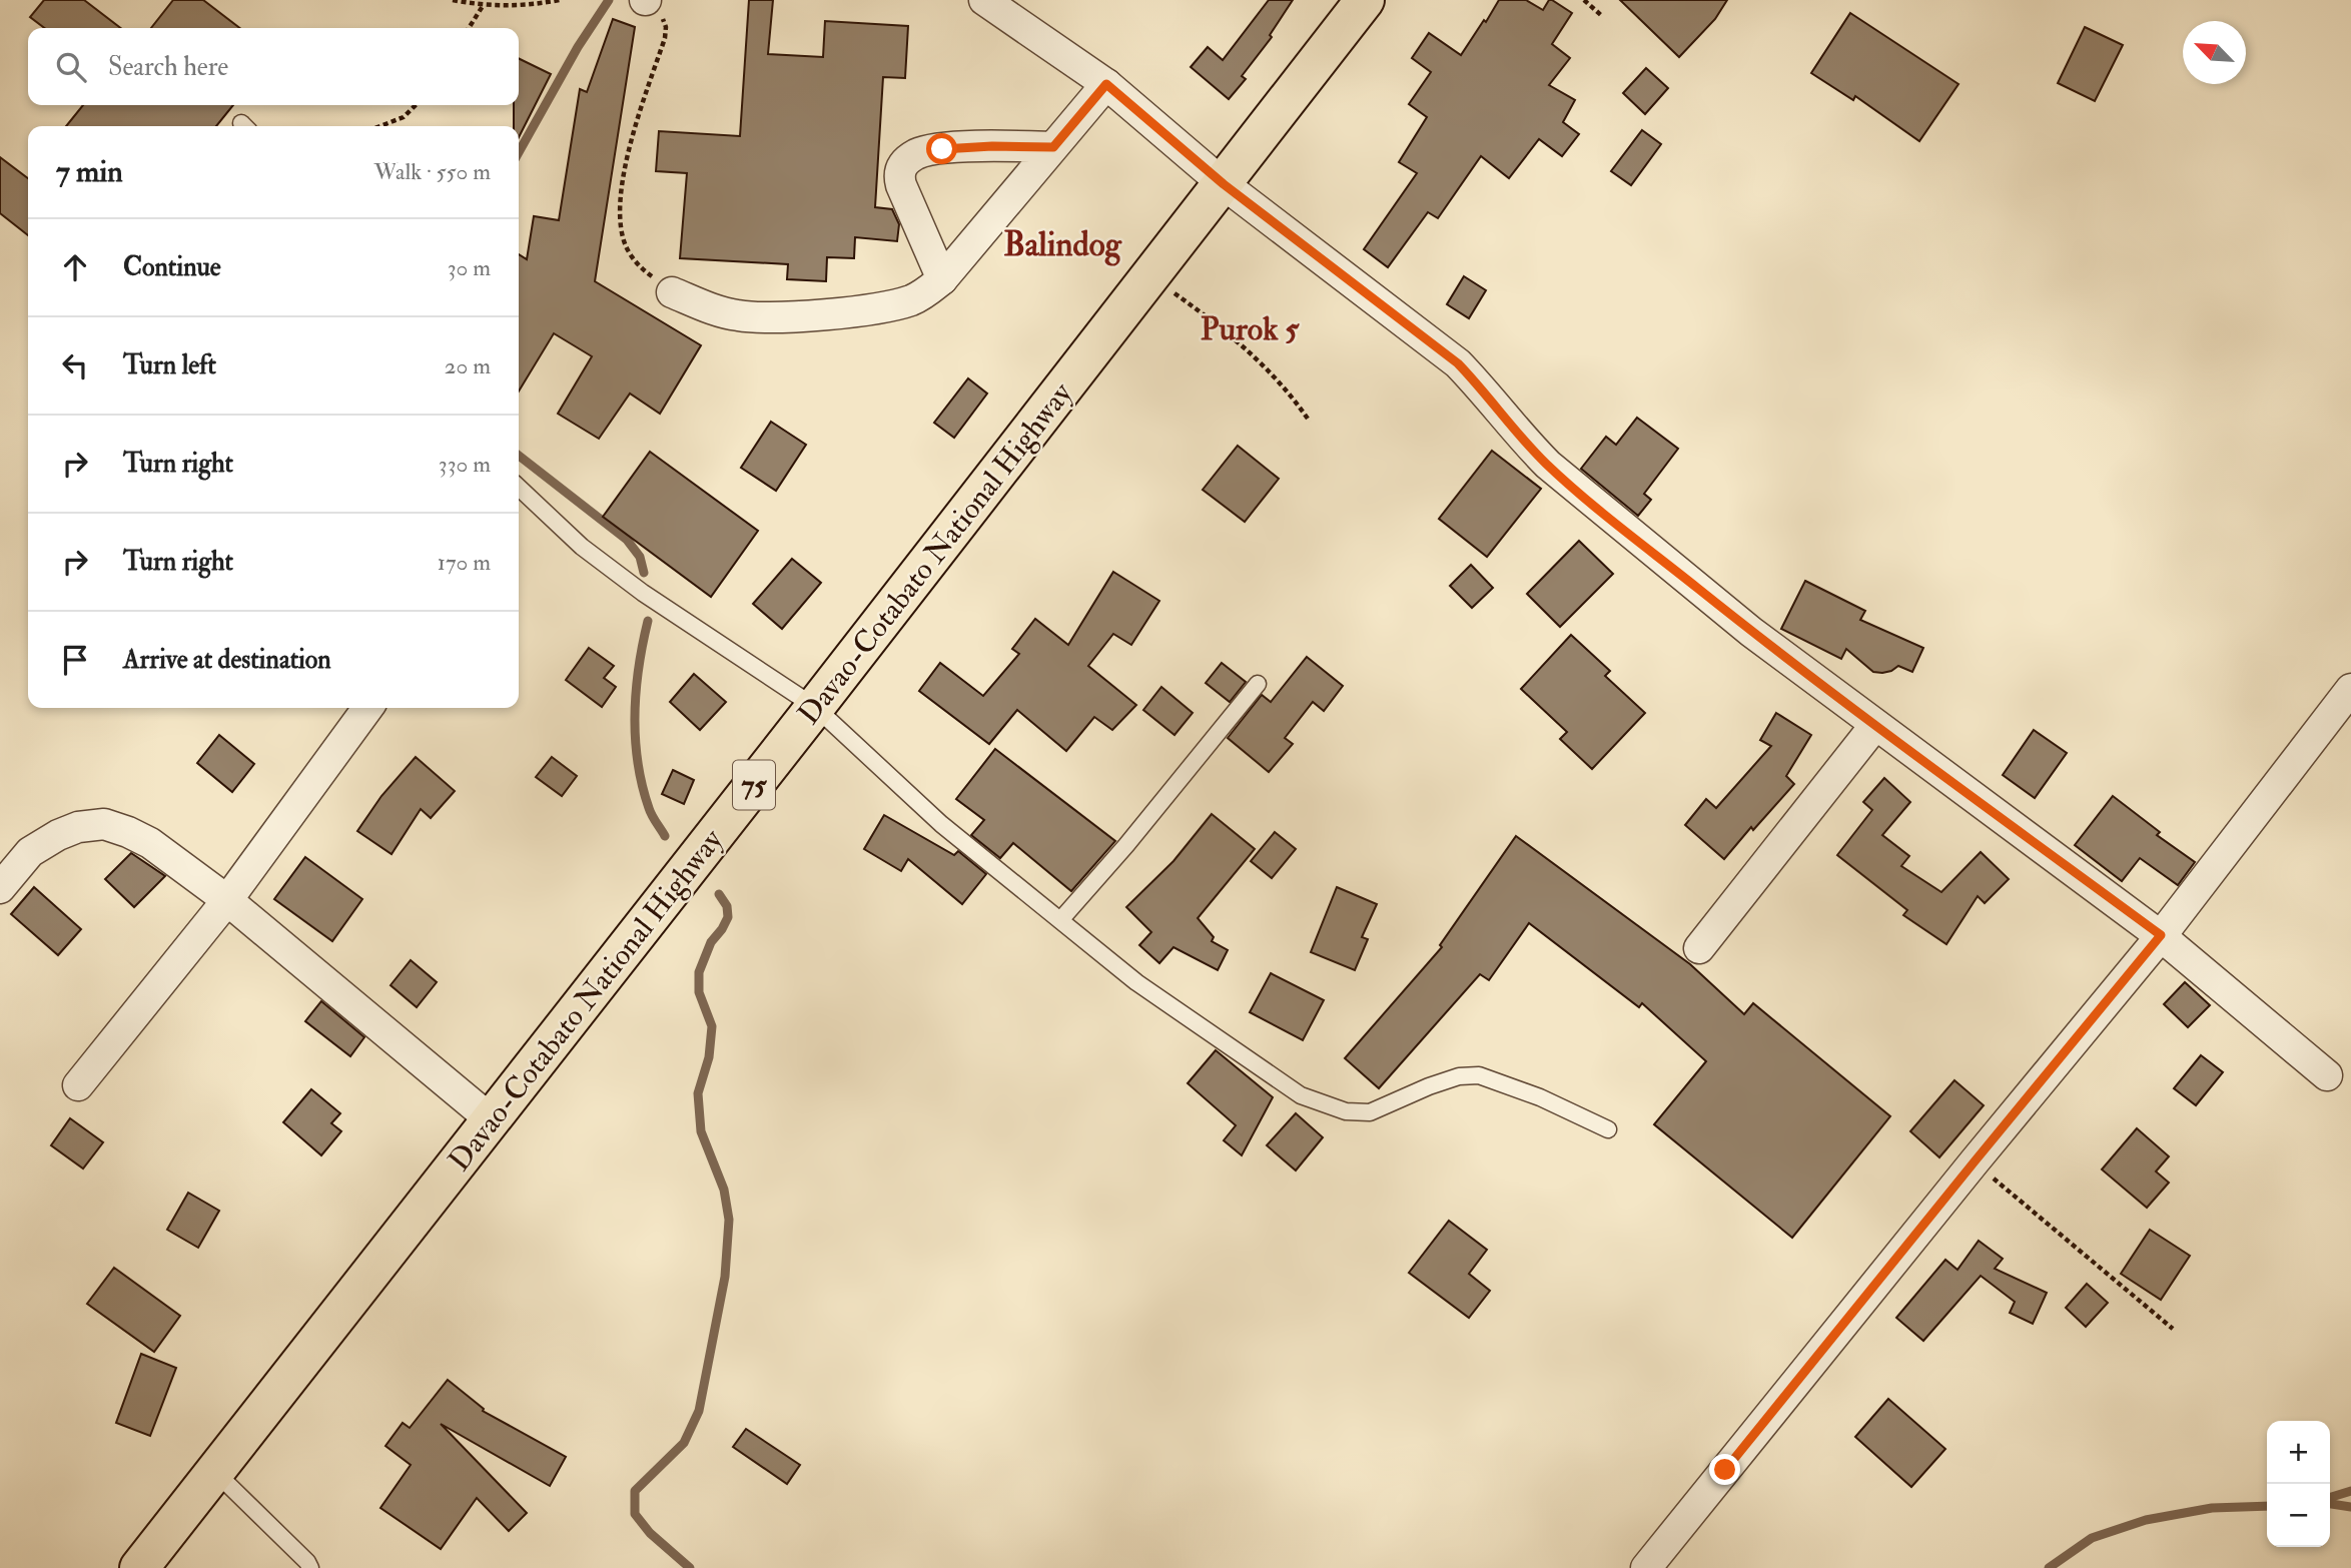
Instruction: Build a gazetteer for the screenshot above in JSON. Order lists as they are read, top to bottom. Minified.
{"streets":{"highway":["Davao-Cotabato National Highway","75"]},"districts":["Balindog","Purok 5"],"north":"top left","page":{"search":"Search here","heading":["7 min","Walk · 550 m"],"list":[["Continue","30 m"],["Turn left","20 m"],["Turn right","330 m"],["Turn right","170 m"],"Arrive at destination"],"map_buttons":["+","−"]}}
